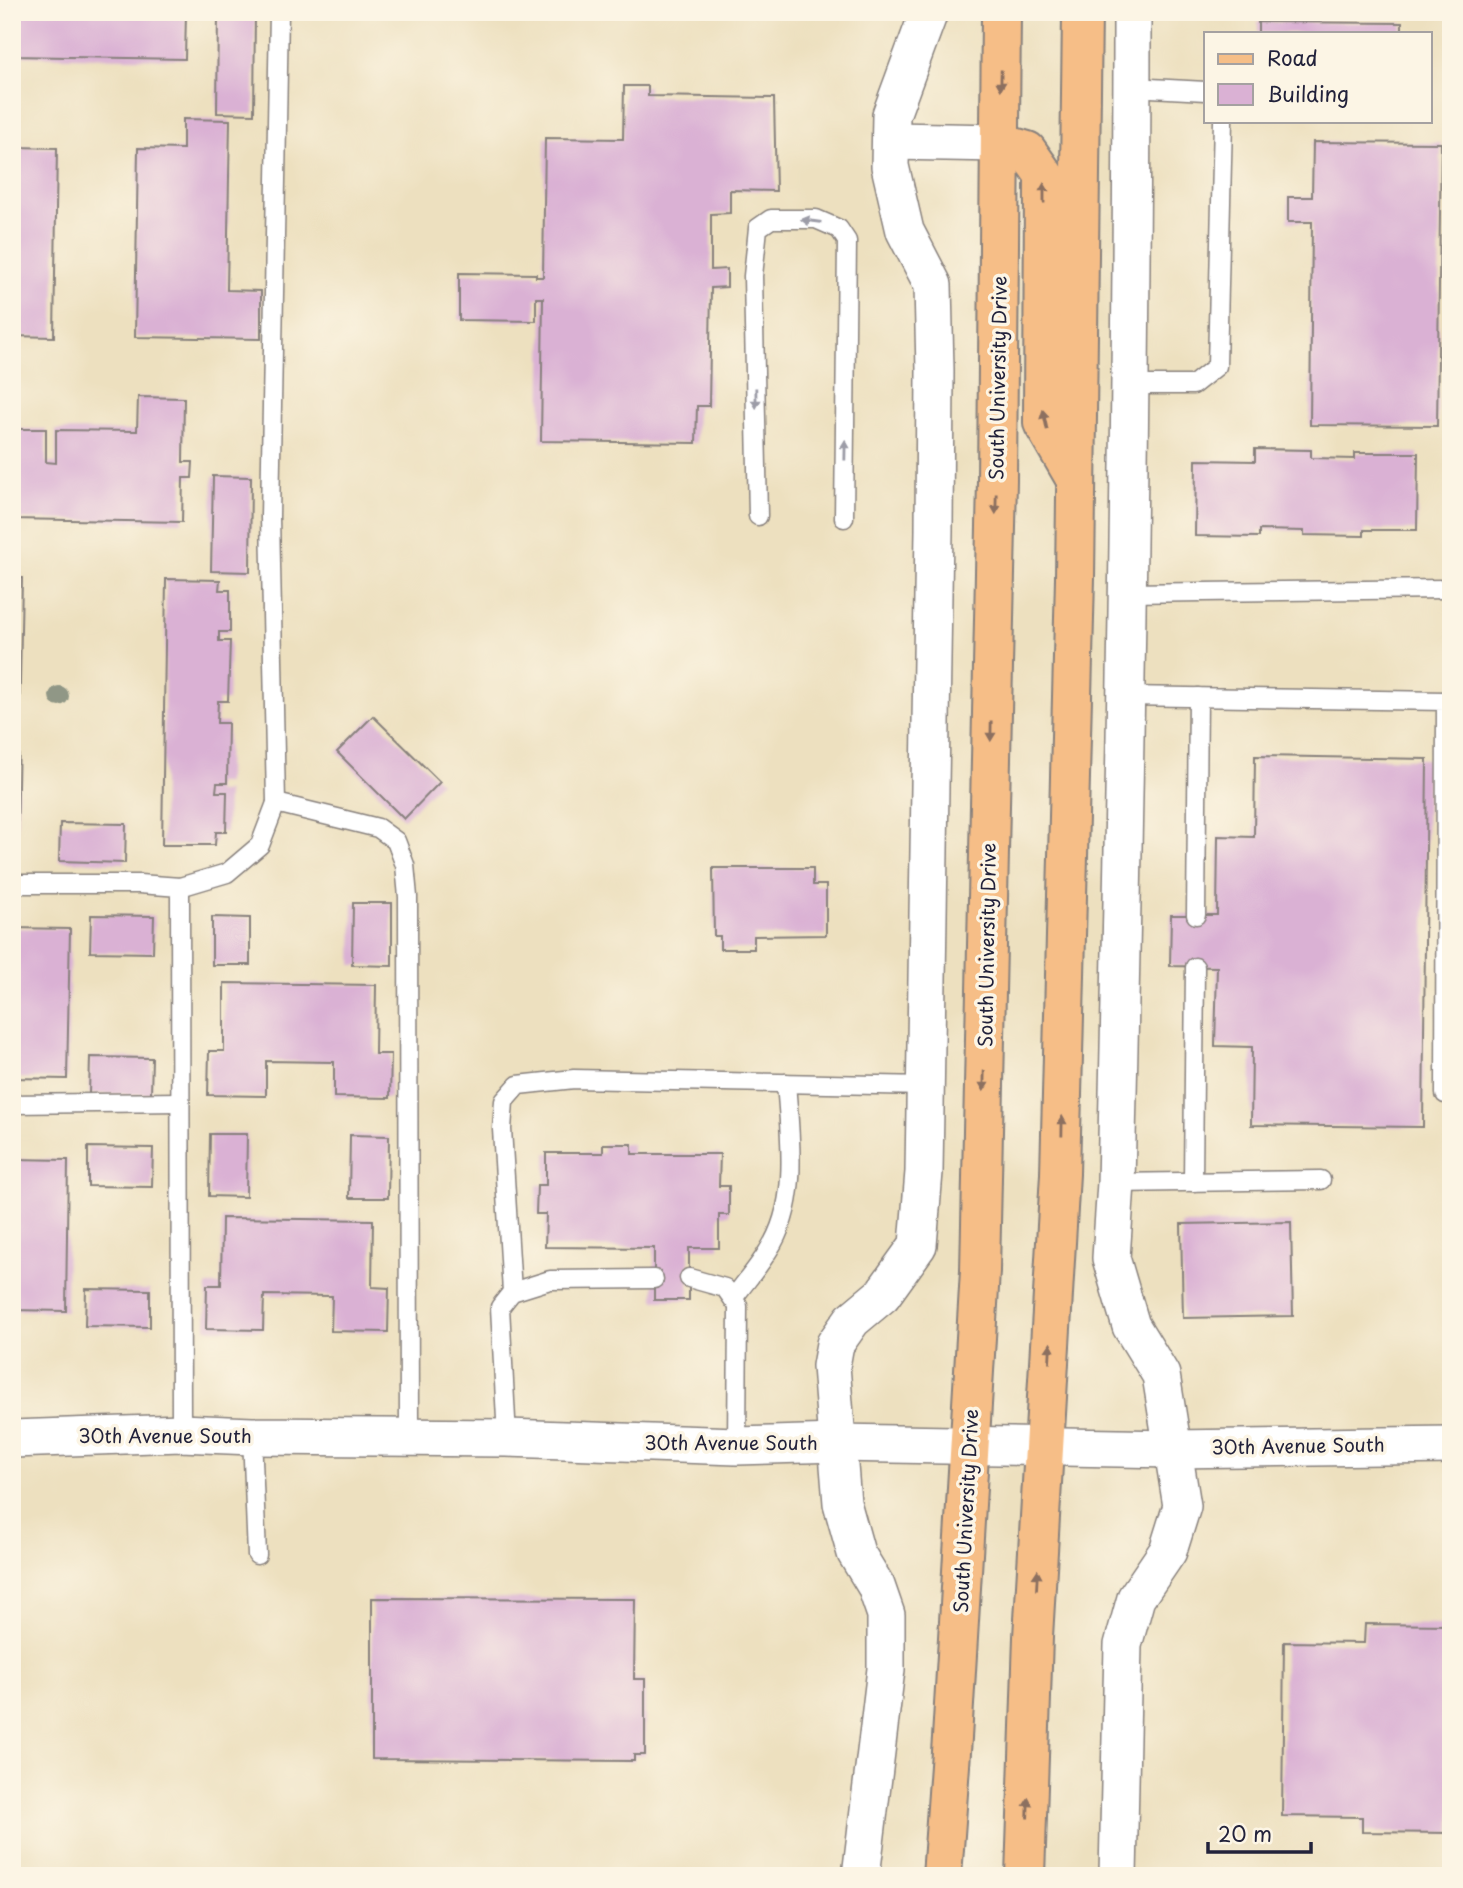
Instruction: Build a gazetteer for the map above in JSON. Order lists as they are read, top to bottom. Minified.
{"streets":{"main road":["South University Drive"],"street":["30th Avenue South"]},"crossings":[["South University Drive","30th Avenue South"]],"legend":["Road","Building"],"scale_bar":"20 m"}
